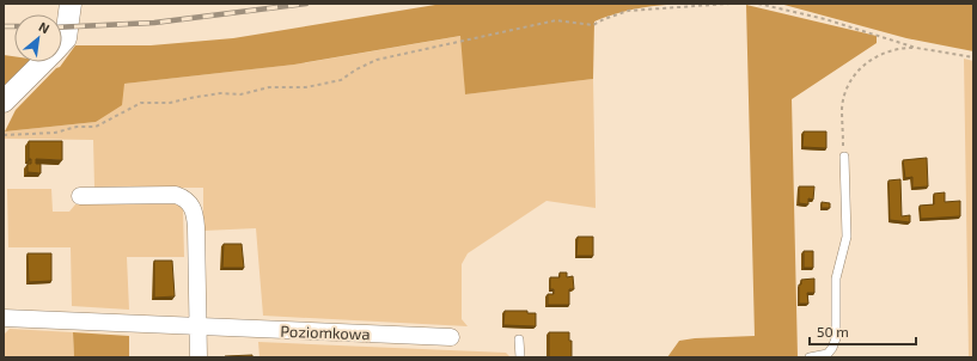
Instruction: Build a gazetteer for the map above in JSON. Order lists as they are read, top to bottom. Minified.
{"streets":{"street":["Poziomkowa"]},"scale_bar":"50 m","north":"top right"}
